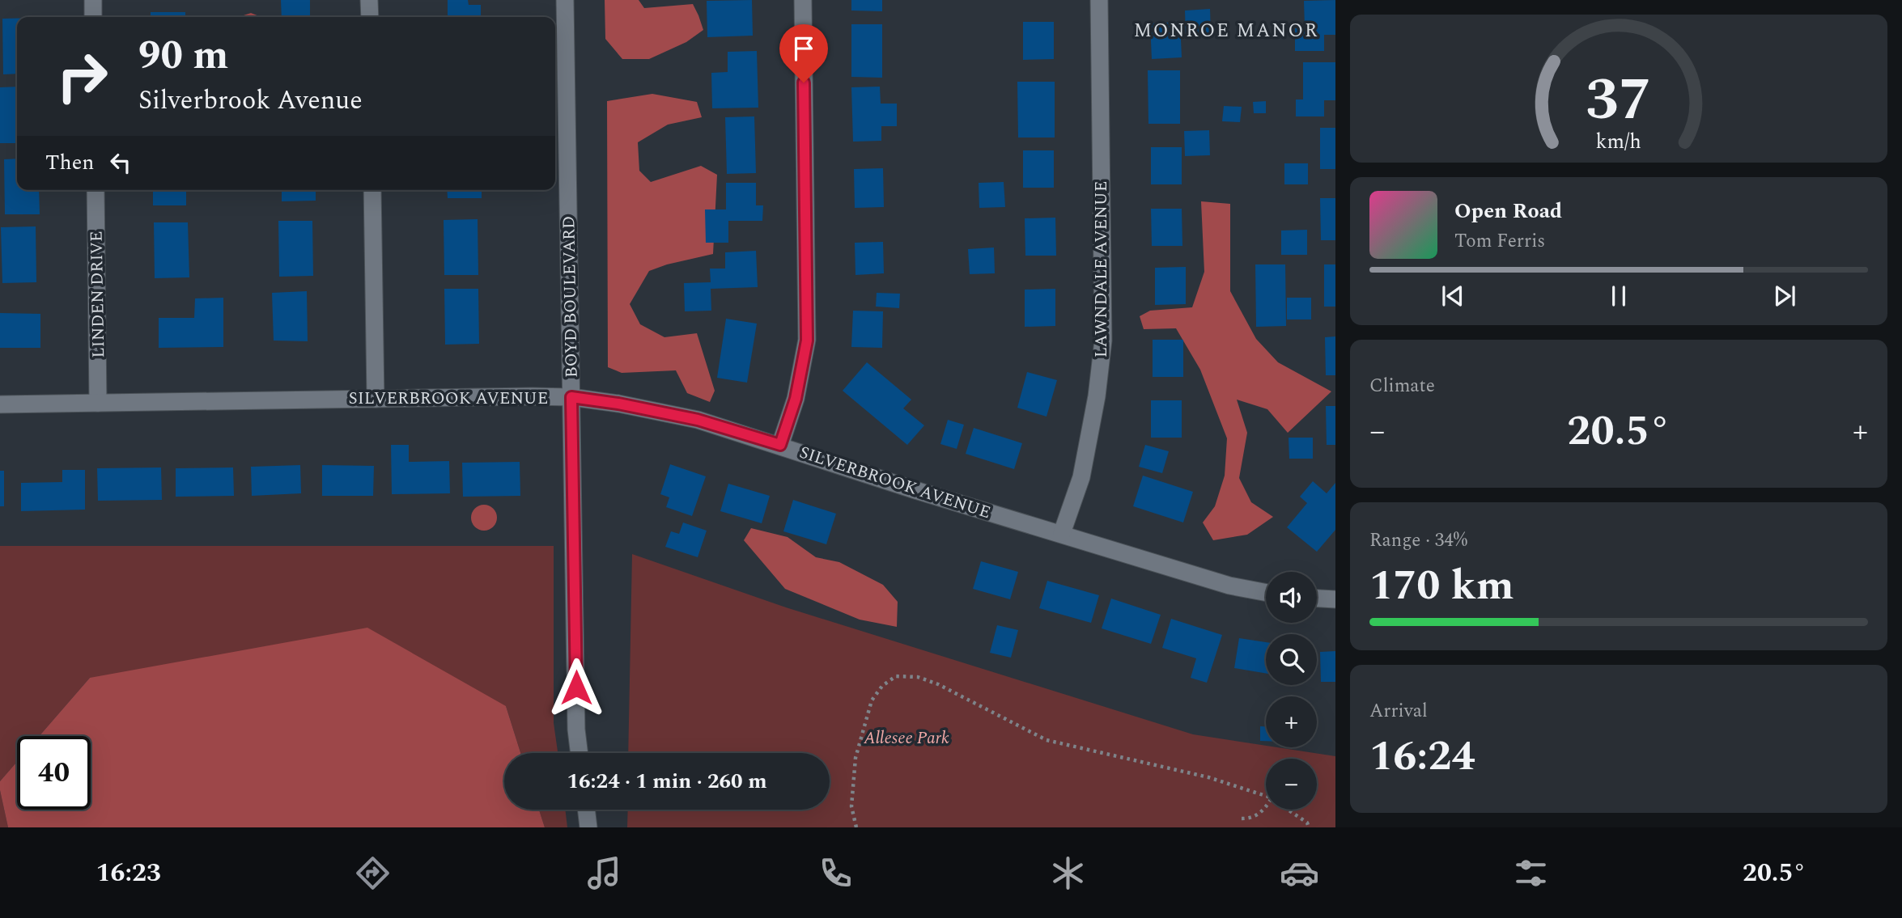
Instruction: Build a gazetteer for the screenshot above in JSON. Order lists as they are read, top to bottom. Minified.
{"streets":{"street":["LAWNDALE AVENUE","LINDEN DRIVE","BOYD BOULEVARD","SILVERBROOK AVENUE"]},"crossings":[["LAWNDALE AVENUE","SILVERBROOK AVENUE"],["LINDEN DRIVE","SILVERBROOK AVENUE"],["BOYD BOULEVARD","SILVERBROOK AVENUE"]],"districts":["MONROE MANOR"],"parks":["Allesee Park"],"page":{"turn":["90 m","Silverbrook Avenue"],"then":"Then","song":["Open Road","Tom Ferris"],"tile":["Climate",["Range · 34%","170 km"],["Arrival","16:24"]],"heat":["−","20.5°","+"],"map_buttons":["+","−"],"limit":"40","trip":"16:24 · 1 min · 260 m","tabs":["16:23","20.5°"],"gauge":["37","km/h"]}}
